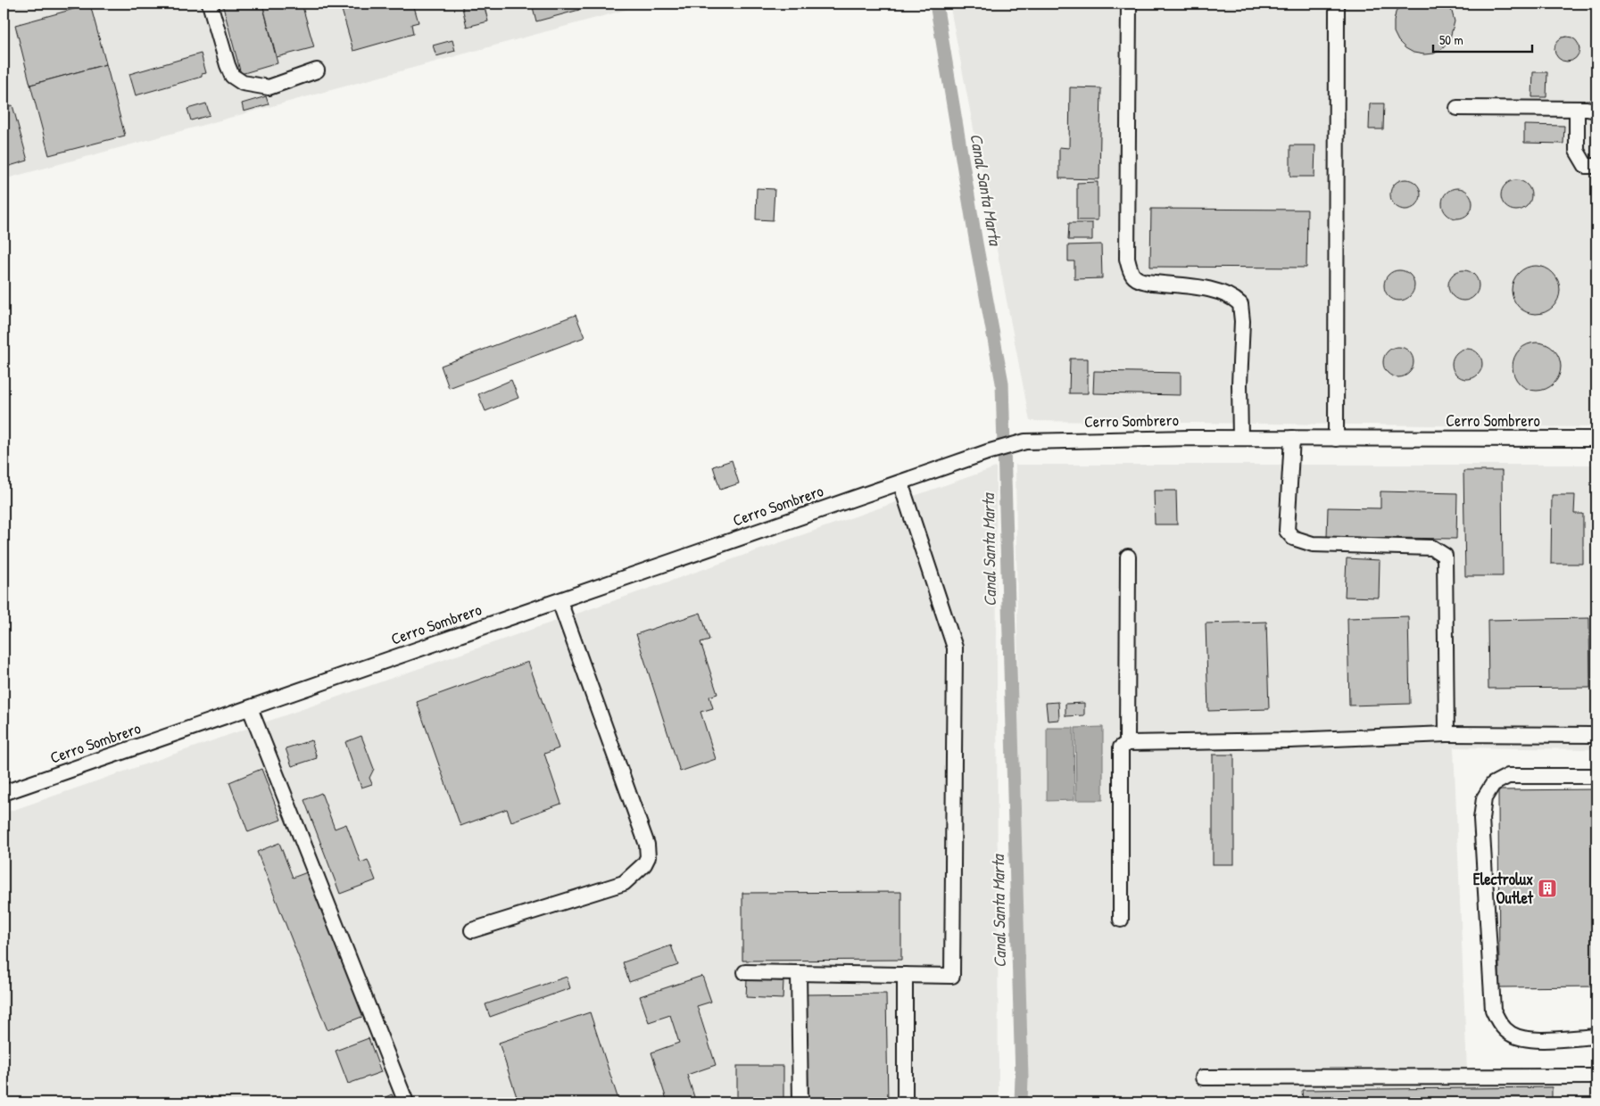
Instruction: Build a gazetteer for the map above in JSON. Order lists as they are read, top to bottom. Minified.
{"streets":{"street":["Cerro Sombrero"]},"water":["Canal Santa Marta"],"places":{"building":["Electrolux Outlet"]},"scale_bar":"50 m"}
